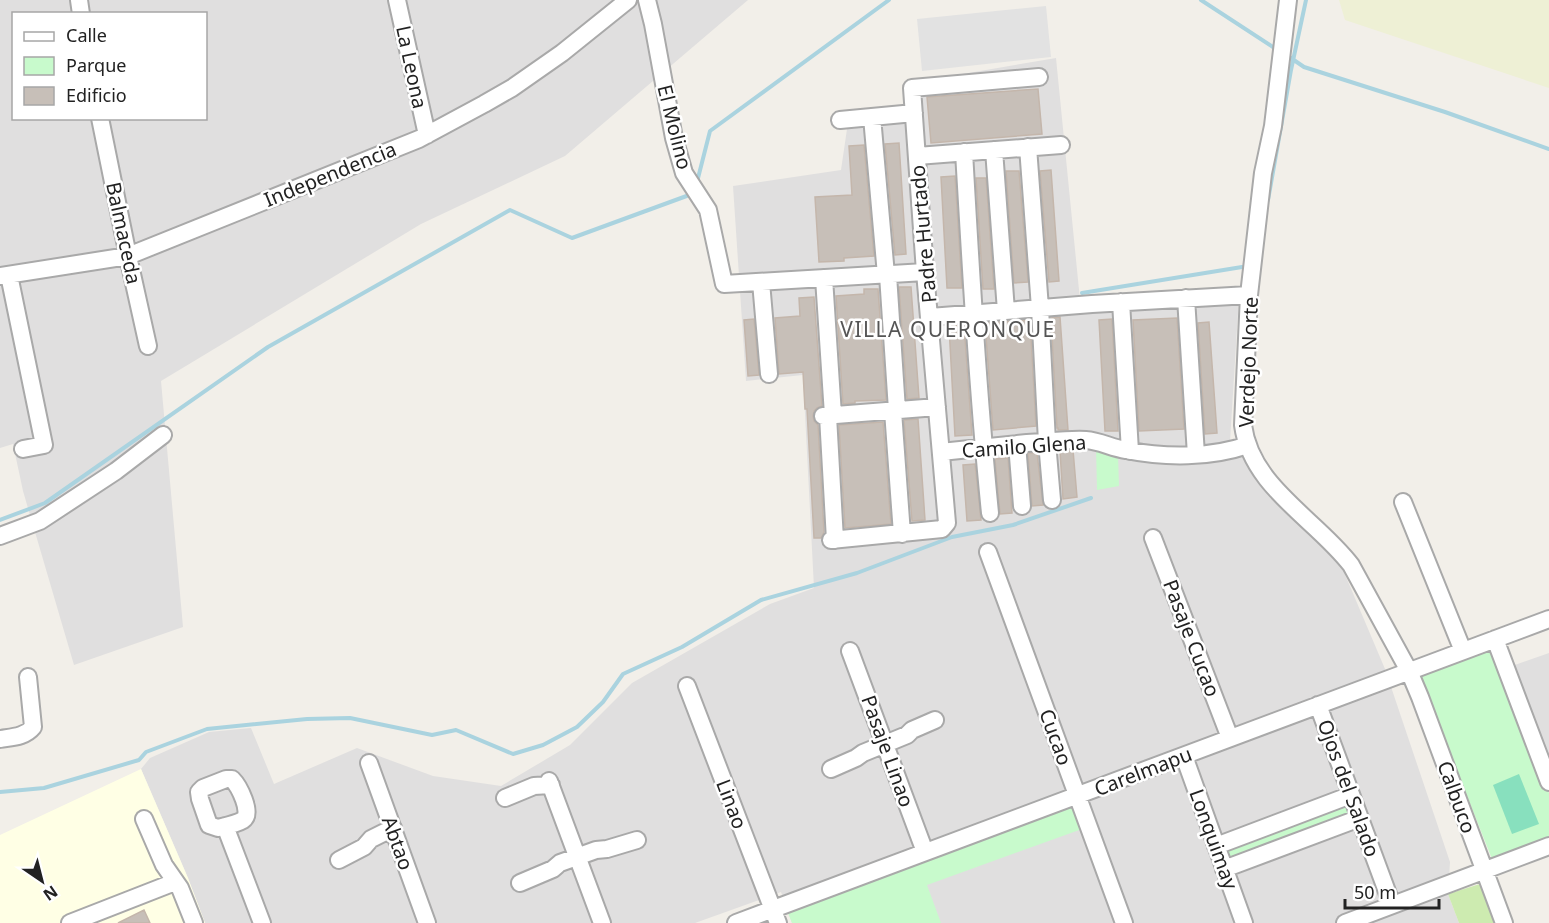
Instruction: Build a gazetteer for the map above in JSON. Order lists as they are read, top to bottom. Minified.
{"streets":{"street":["La Leona","El Molino","Independencia","Balmaceda","Padre Hurtado","Verdejo Norte","Camilo Glena","Pasaje Cucao","Cucao","Pasaje Linao","Carelmapu","Ojos del Salado","Calbuco","Linao","Lonquimay","Abtao"]},"crossings":[["La Leona","Independencia"],["Independencia","Balmaceda"],["Padre Hurtado","Camilo Glena"],["Verdejo Norte","Camilo Glena"],["Verdejo Norte","Carelmapu"],["Verdejo Norte","Calbuco"],["Pasaje Cucao","Carelmapu"],["Cucao","Carelmapu"],["Pasaje Linao","Carelmapu"],["Carelmapu","Ojos del Salado"],["Carelmapu","Calbuco"],["Carelmapu","Linao"],["Carelmapu","Lonquimay"]],"districts":["VILLA QUERONQUE"],"legend":["Calle","Parque","Edificio"],"scale_bar":"50 m","north":"bottom right"}
